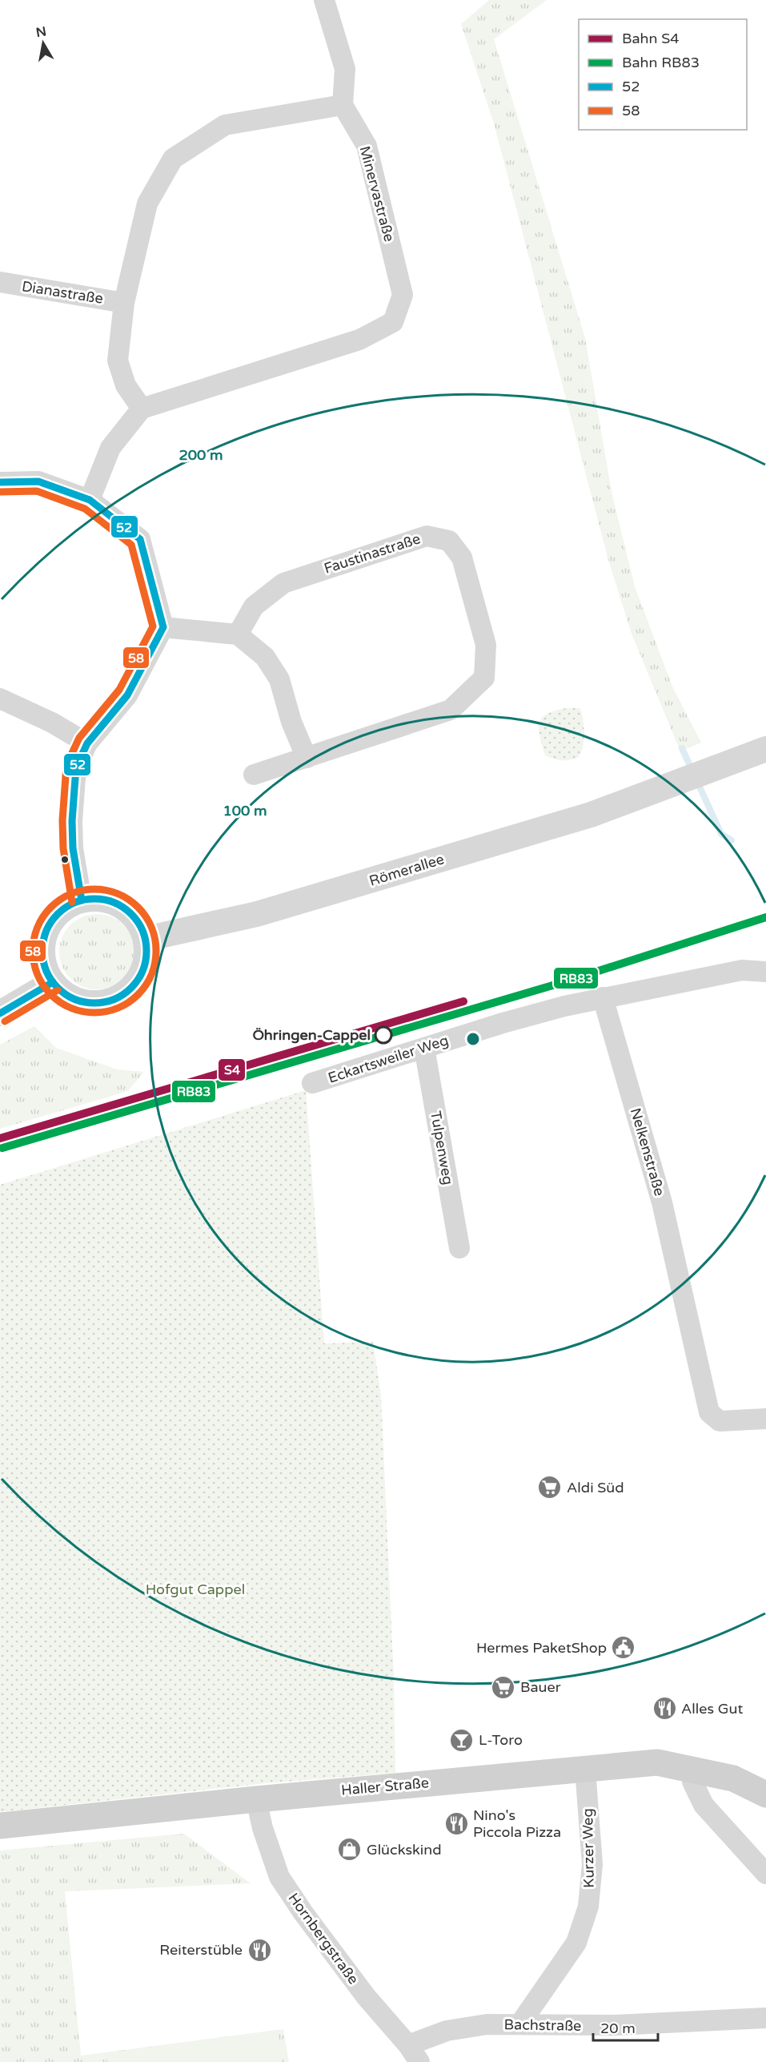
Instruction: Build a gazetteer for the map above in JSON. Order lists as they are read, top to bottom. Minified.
{"streets":{"main road":["Haller Straße"],"street":["Minervastraße","Dianastraße","Faustinastraße","Römerallee","Eckartsweiler Weg","Tulpenweg","Nelkenstraße","Kurzer Weg","Hornbergstraße","Bachstraße"]},"crossings":[["Eckartsweiler Weg","Tulpenweg"],["Eckartsweiler Weg","Nelkenstraße"],["Haller Straße","Kurzer Weg"],["Haller Straße","Hornbergstraße"],["Kurzer Weg","Bachstraße"],["Hornbergstraße","Bachstraße"]],"parks":["Hofgut Cappel"],"places":{"other":["Öhringen-Cappel"],"supermarket":["Aldi Süd","Bauer"],"public building":["Hermes PaketShop"],"restaurant":["Alles Gut","Nino's Piccola Pizza","Reiterstüble"],"bar":["L-Toro"],"shop":["Glückskind"]},"lines":["transit line 52","transit line 58","rail line RB83","rail line S4"],"legend":["Bahn S4","Bahn RB83","52","58"],"scale_bar":"20 m","north":"top","rings":["200 m","100 m"]}
